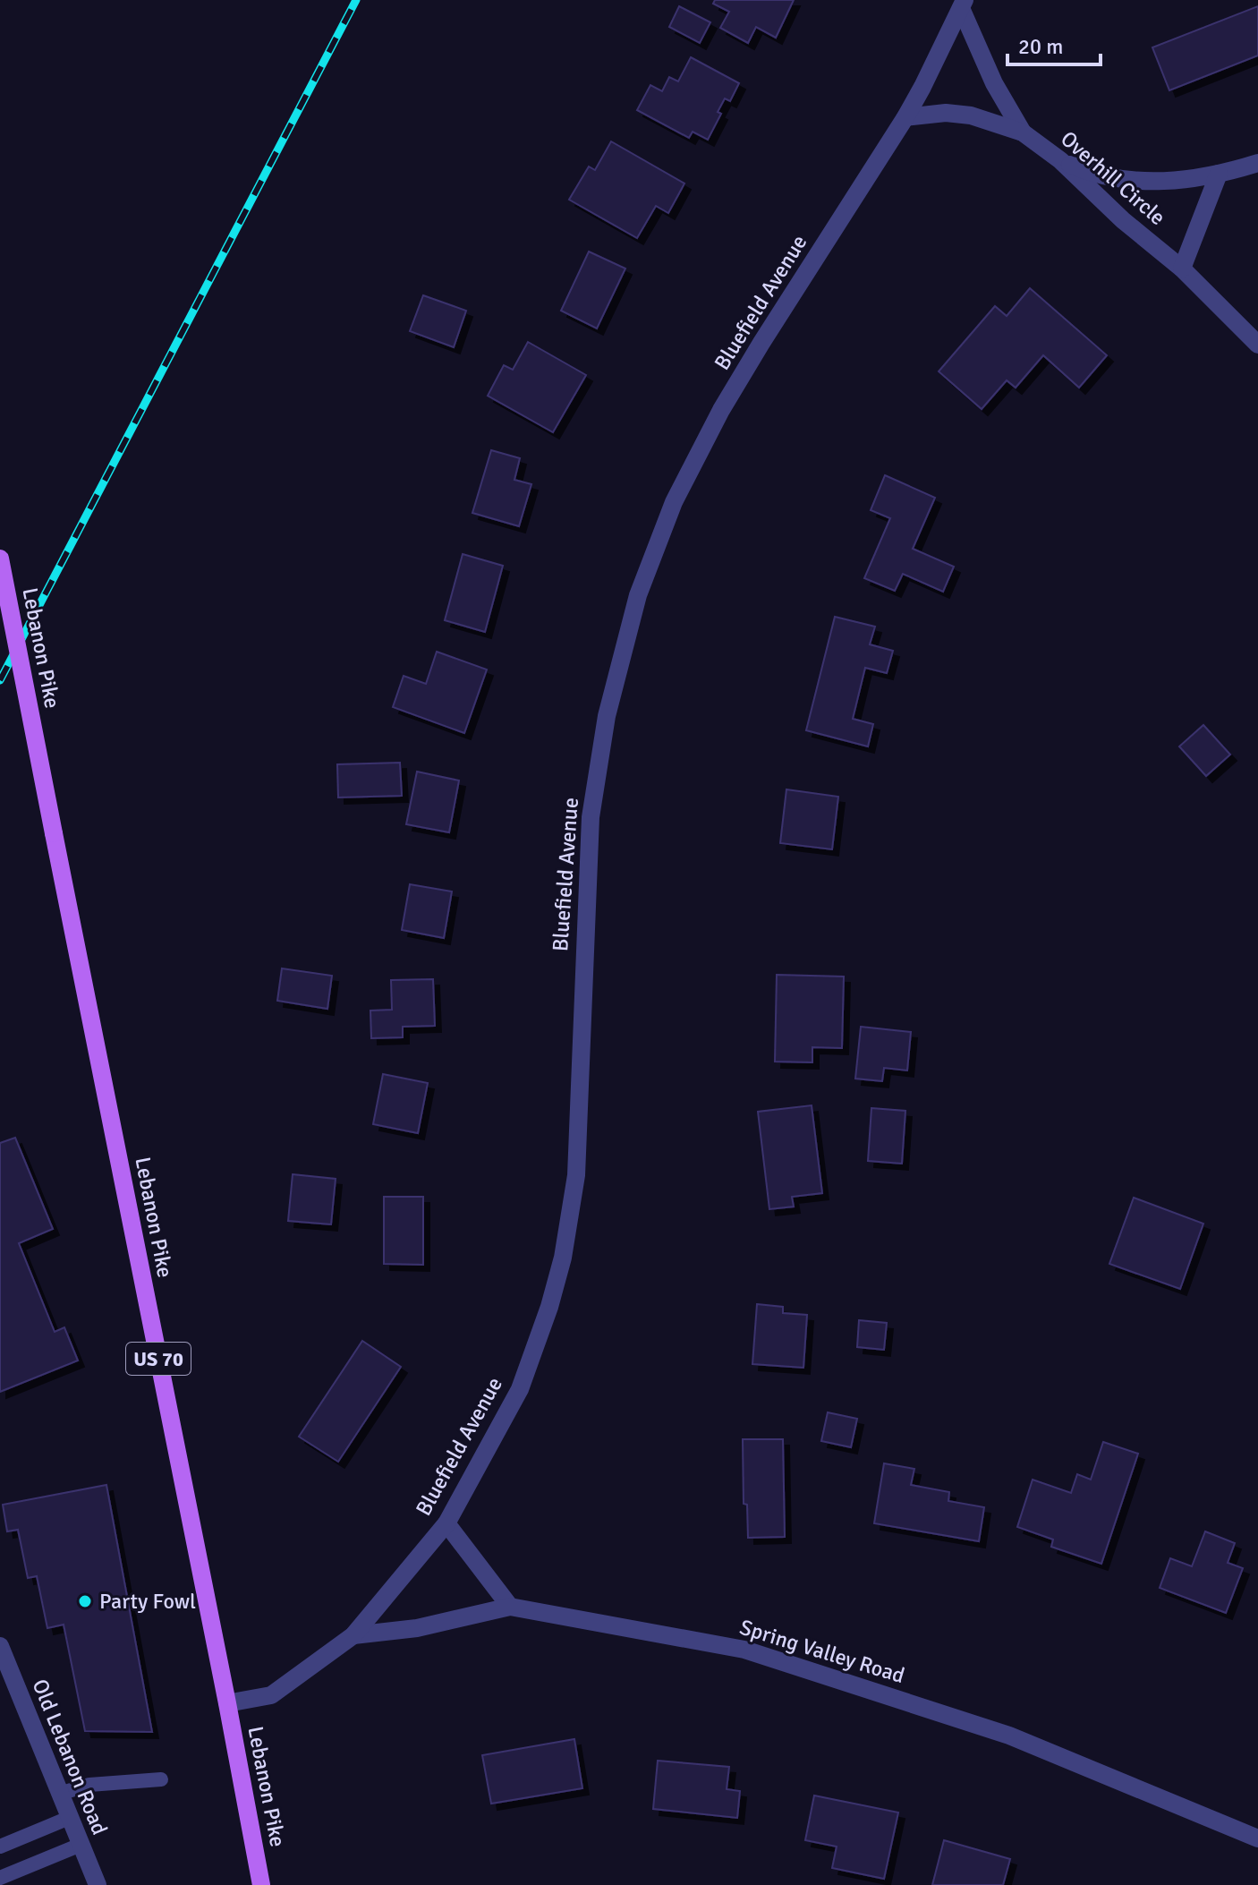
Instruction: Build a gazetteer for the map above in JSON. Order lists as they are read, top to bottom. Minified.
{"streets":{"main road":["Lebanon Pike","US 70"],"street":["Overhill Circle","Bluefield Avenue","Spring Valley Road","Old Lebanon Road"]},"crossings":[["Overhill Circle","Bluefield Avenue"],["Bluefield Avenue","Lebanon Pike"],["Bluefield Avenue","Spring Valley Road"]],"places":["Party Fowl"],"scale_bar":"20 m"}
